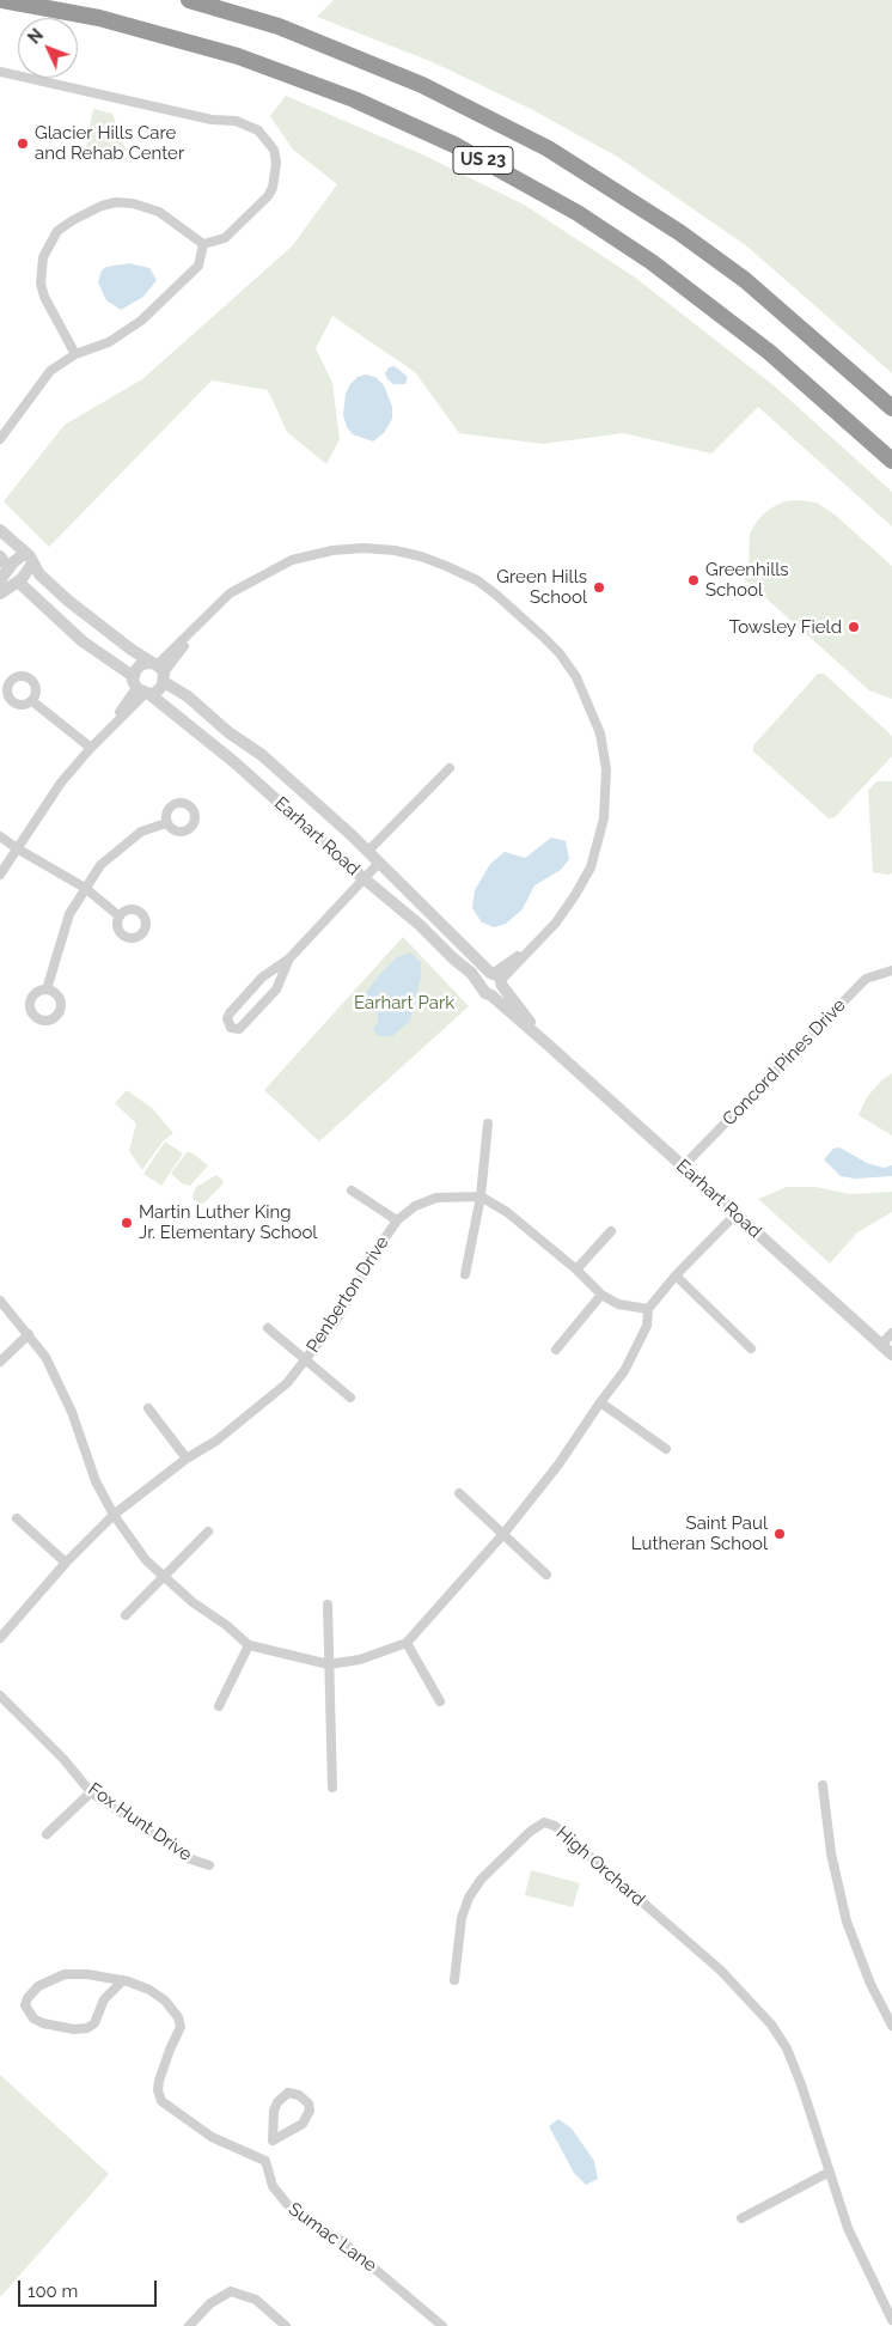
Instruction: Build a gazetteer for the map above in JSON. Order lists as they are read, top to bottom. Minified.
{"streets":{"highway":["US 23"],"street":["Earhart Road","Concord Pines Drive","Penberton Drive","Fox Hunt Drive","High Orchard","Sumac Lane"]},"crossings":[["Earhart Road","Concord Pines Drive"]],"parks":["Earhart Park"],"places":["Glacier Hills Care and Rehab Center","Greenhills School","Green Hills School","Towsley Field","Martin Luther King Jr. Elementary School","Saint Paul Lutheran School"],"scale_bar":"100 m","north":"top left"}
